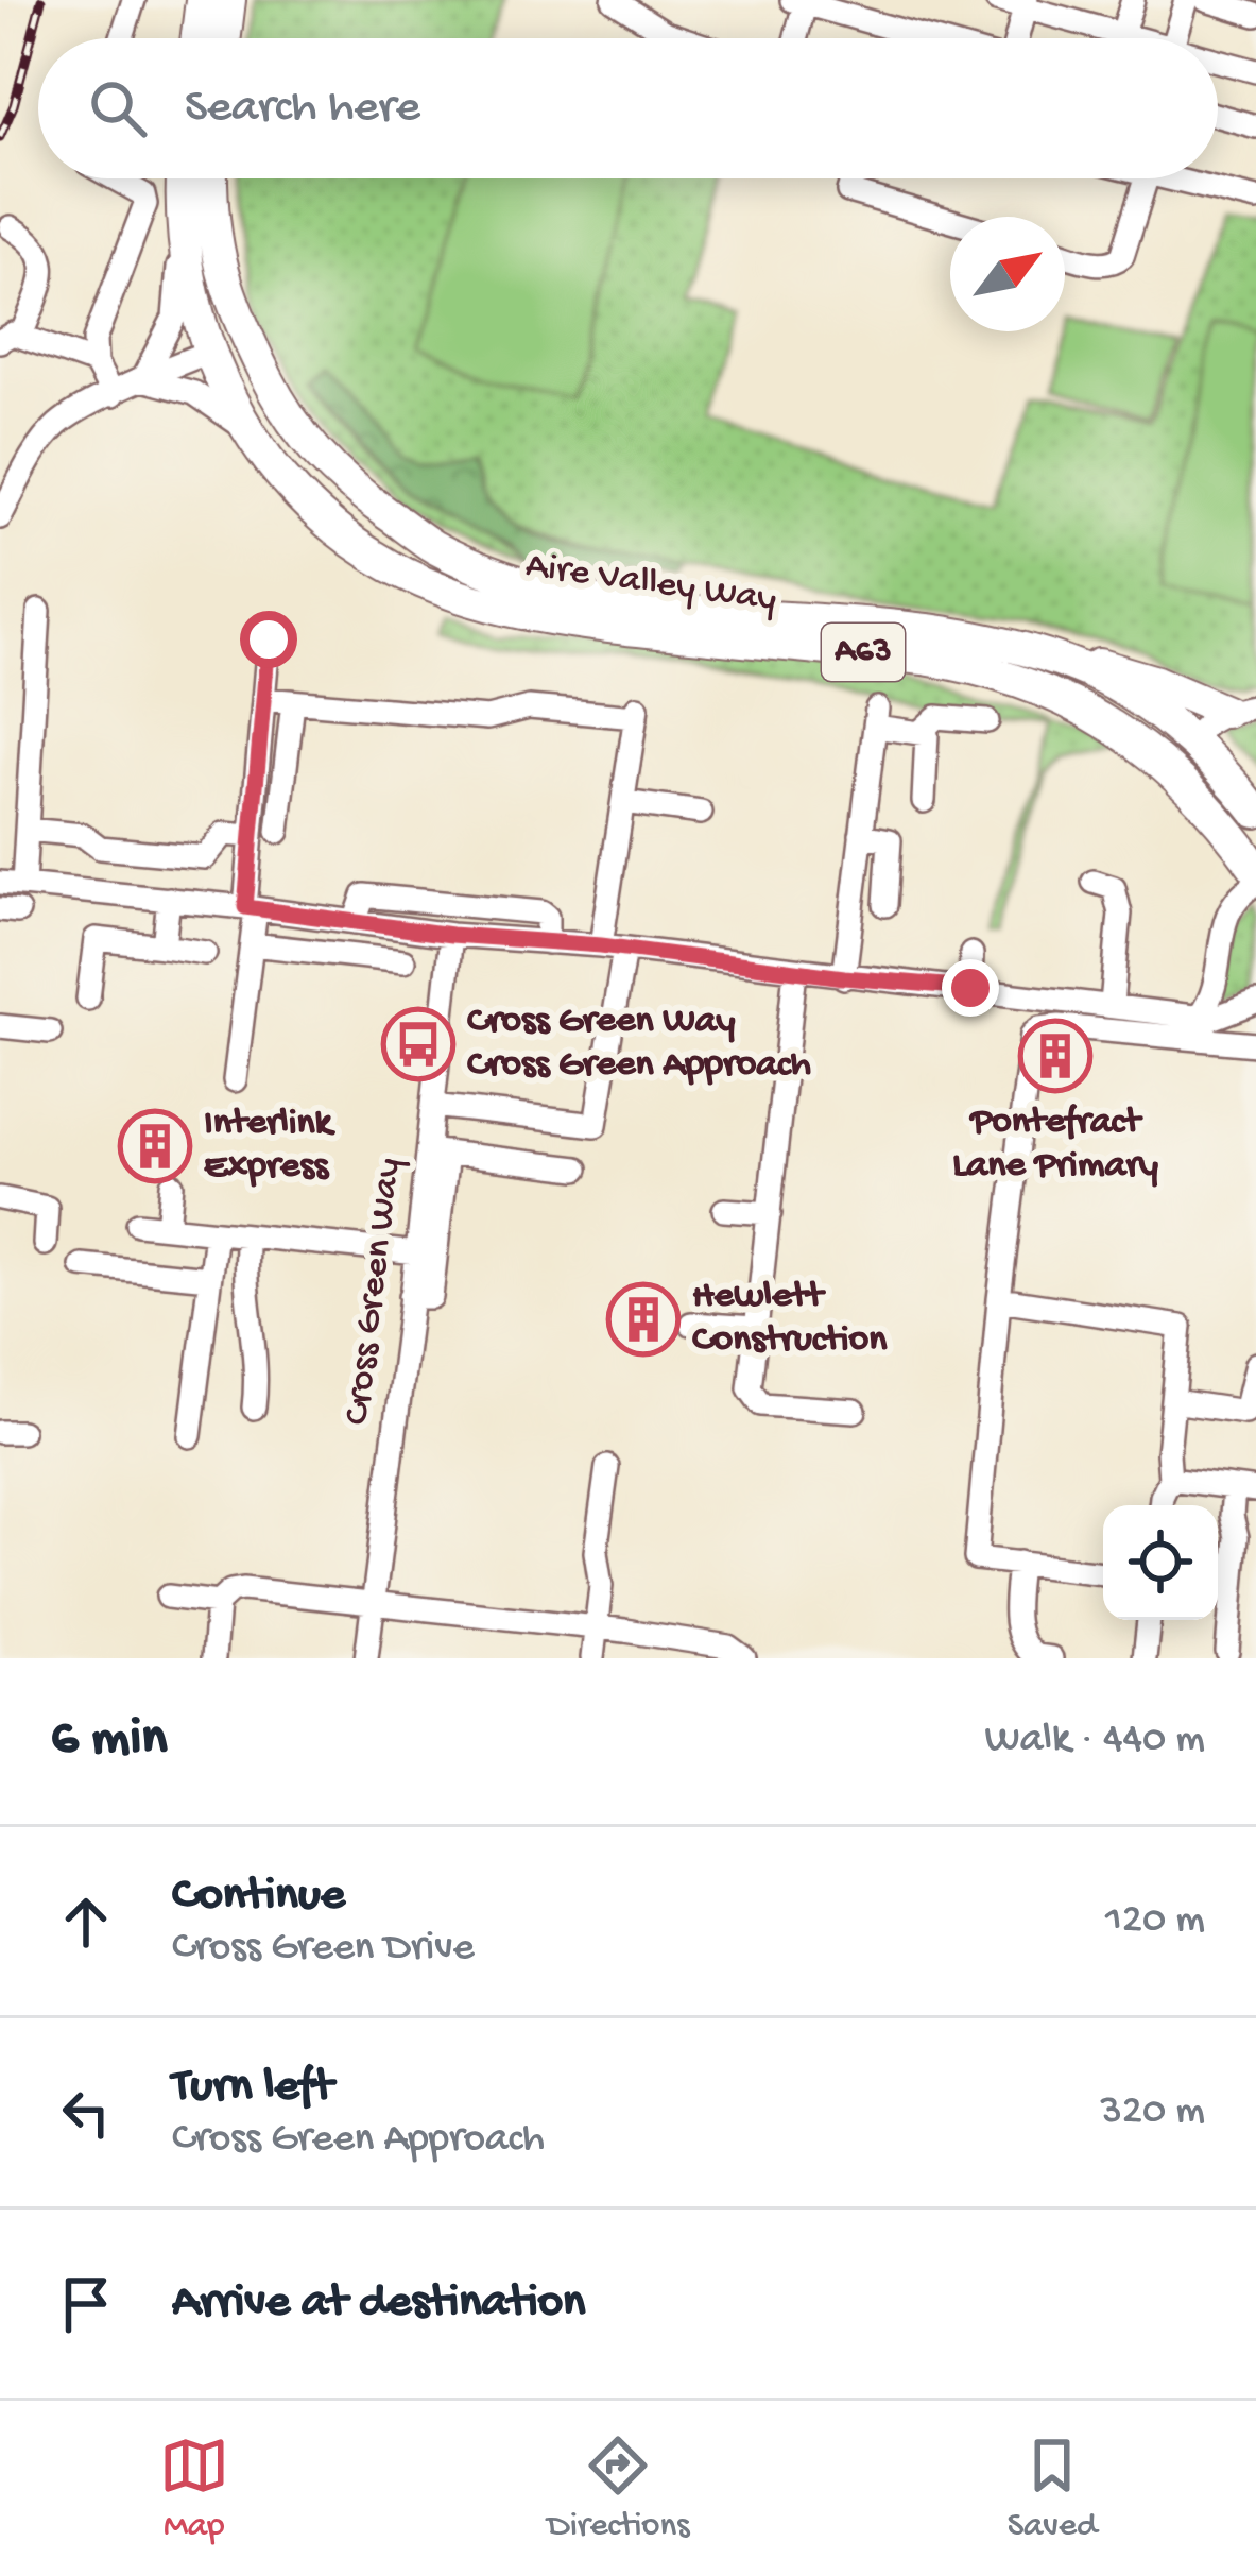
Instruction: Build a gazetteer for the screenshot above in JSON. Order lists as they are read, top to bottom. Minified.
{"streets":{"highway":["Aire Valley Way","A63"],"street":["Cross Green Way"]},"crossings":[["Aire Valley Way","A63"]],"places":{"bus stop":["Cross Green Way Cross Green Approach"],"building":["Pontefract Lane Primary","Interlink Express","Hewlett Construction"]},"north":"top right","page":{"search":"Search here","heading":["6 min","Walk · 440 m"],"list":[["Continue","Cross Green Drive","120 m"],["Turn left","Cross Green Approach","320 m"],"Arrive at destination"],"nav":["Map","Directions","Saved"]}}
